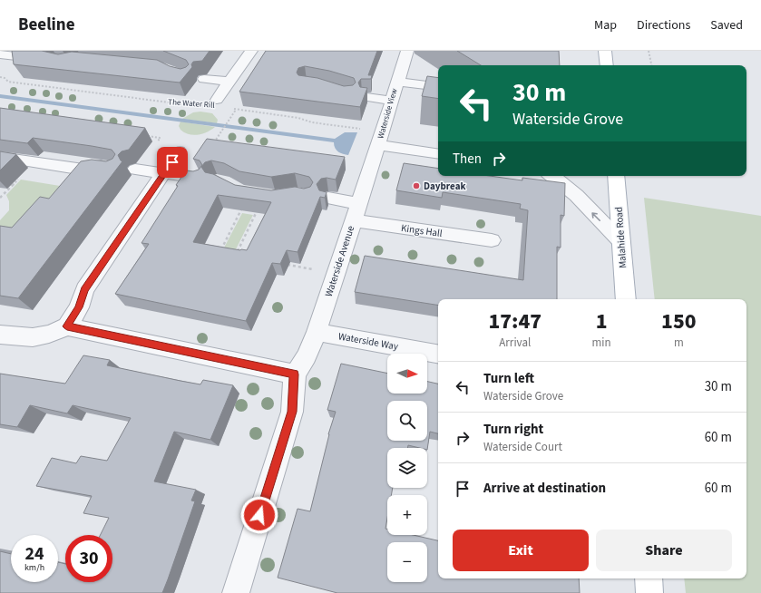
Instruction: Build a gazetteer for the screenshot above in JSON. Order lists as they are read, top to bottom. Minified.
{"streets":{"main road":["Malahide Road"],"street":["Waterside View","Kings Hall","Waterside Avenue","Waterside Way"],"path":["The Water Rill"]},"crossings":[["Waterside View","Waterside Avenue"],["Kings Hall","Waterside Avenue"],["Waterside Avenue","Waterside Way"]],"places":["Daybreak"],"north":"right","page":{"header":"Beeline","nav":["Map","Directions","Saved"],"turn":["30 m","Waterside Grove"],"then":"Then","eta":["17:47","Arrival","1","min","150","m"],"map_buttons":["+","−"],"list":[{"name":"Turn left","note":"Waterside Grove","value":"30 m"},{"name":"Turn right","note":"Waterside Court","value":"60 m"},{"name":"Arrive at destination","value":"60 m"}],"buttons":["Exit","Share"],"speed":"24 km/h","limit":"30"}}
